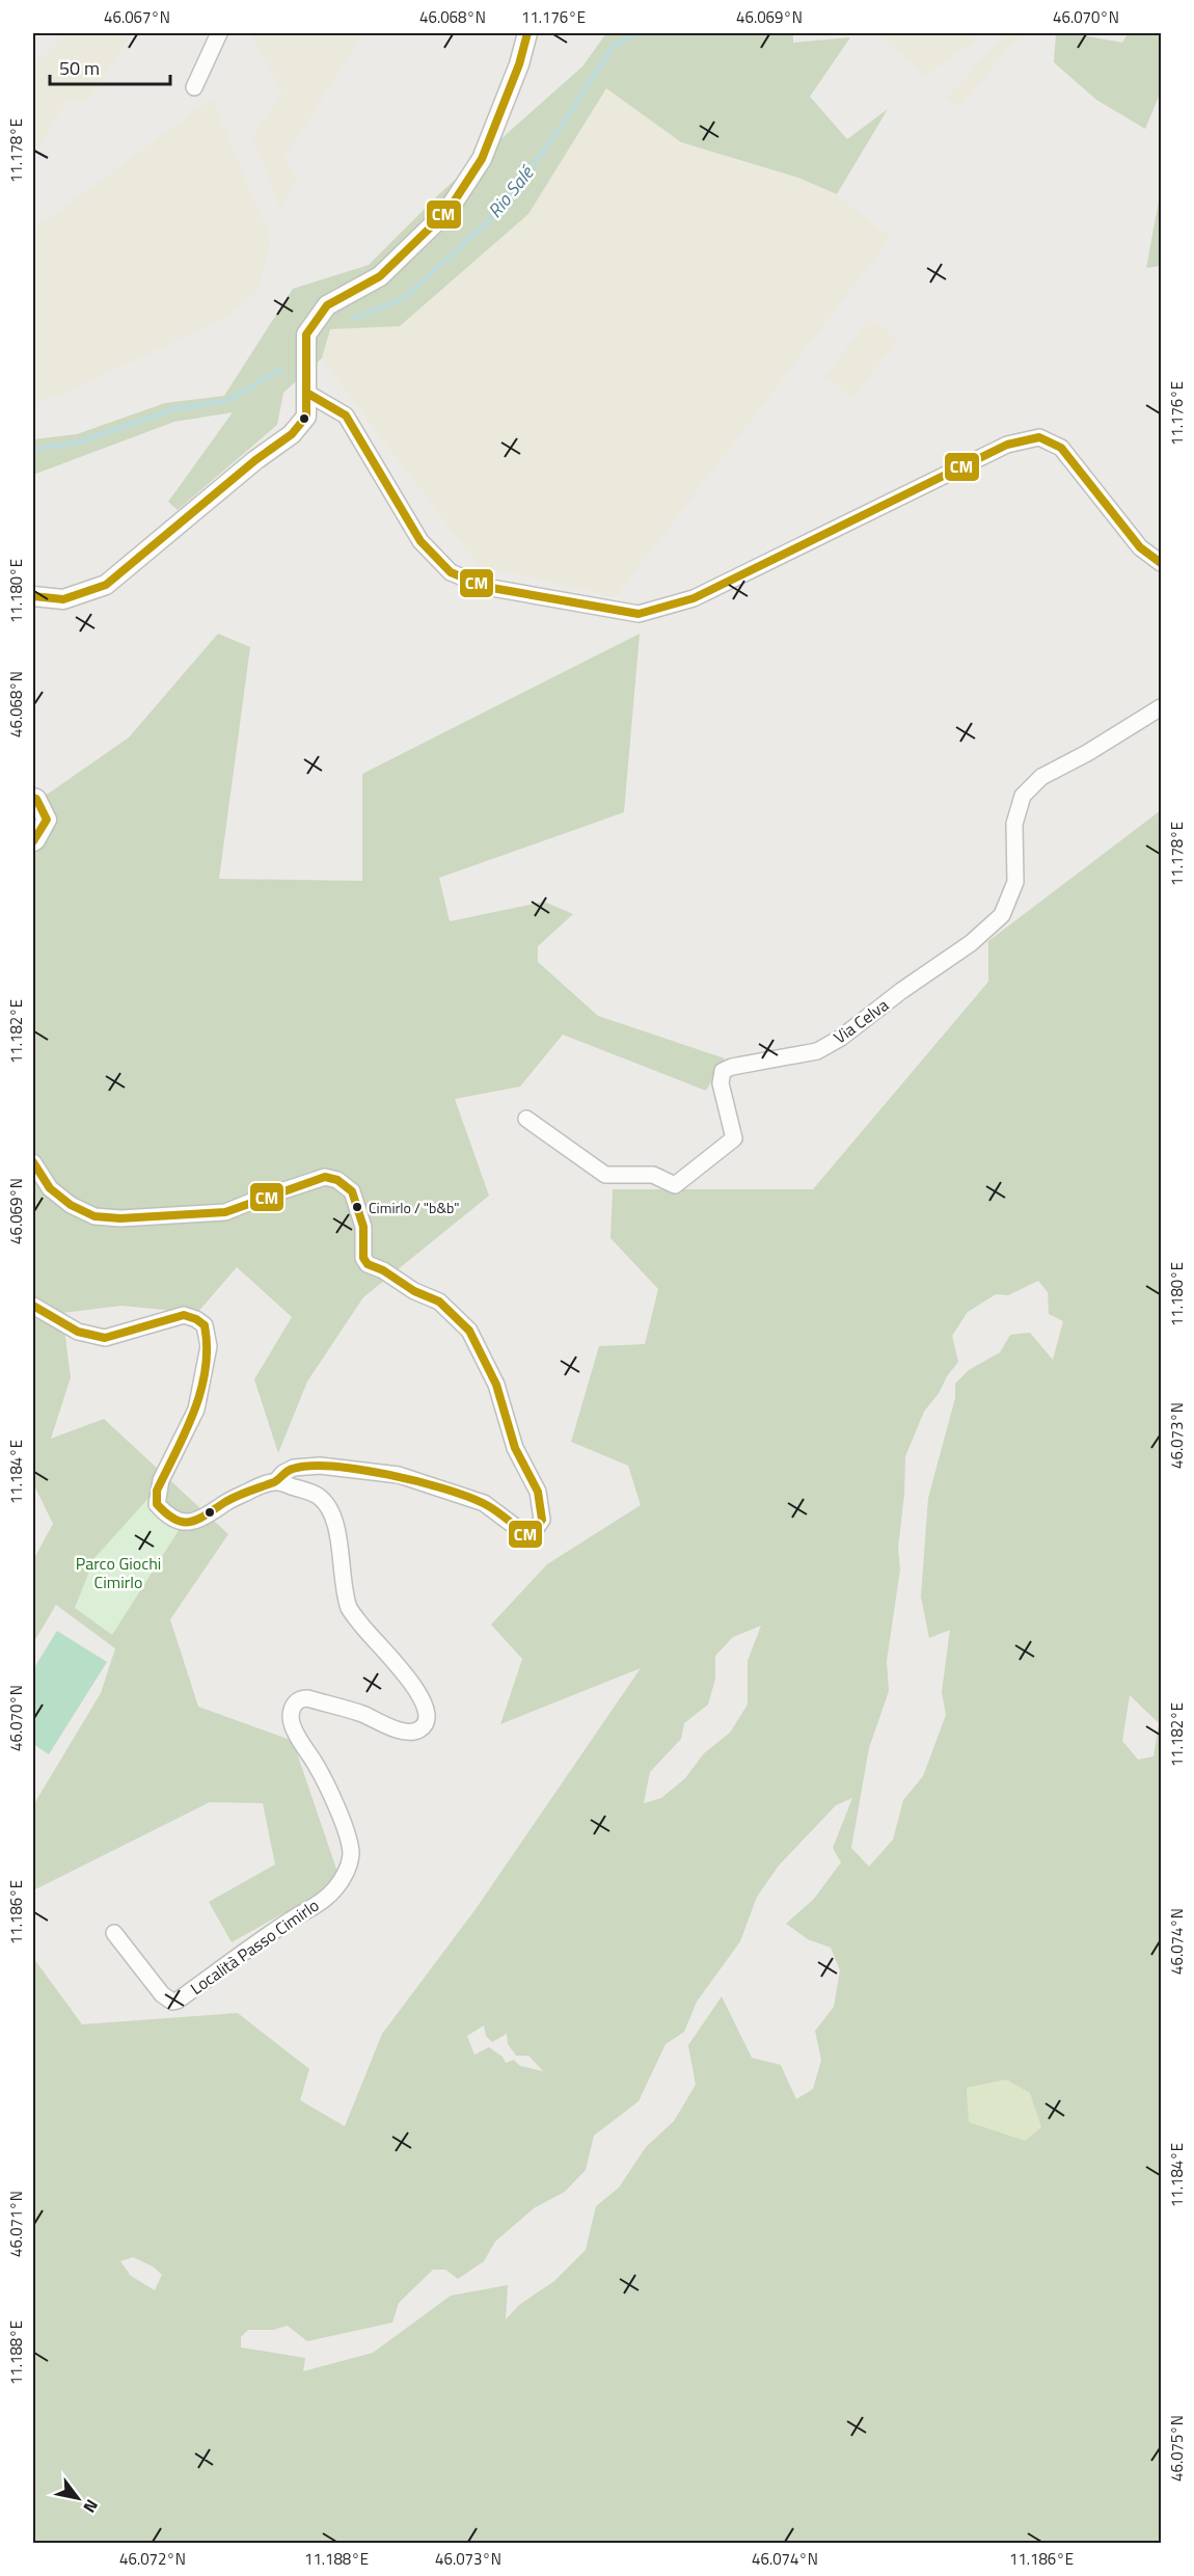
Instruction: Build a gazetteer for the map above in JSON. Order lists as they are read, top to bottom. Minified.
{"streets":{"street":["Via Celva","Località Passo Cimirlo"]},"water":["Rio Salé"],"parks":["Parco Giochi Cimirlo"],"places":["Cimirlo / \"b&b\""],"lines":["transit line CM"],"scale_bar":"50 m","north":"bottom right","coordinates":["46.067°N","46.068°N","11.176°E","46.069°N","46.070°N","11.178°E","11.180°E","11.182°E","46.073°N","11.184°E","11.186°E","46.074°N","46.071°N","11.188°E","46.075°N","46.072°N"]}
